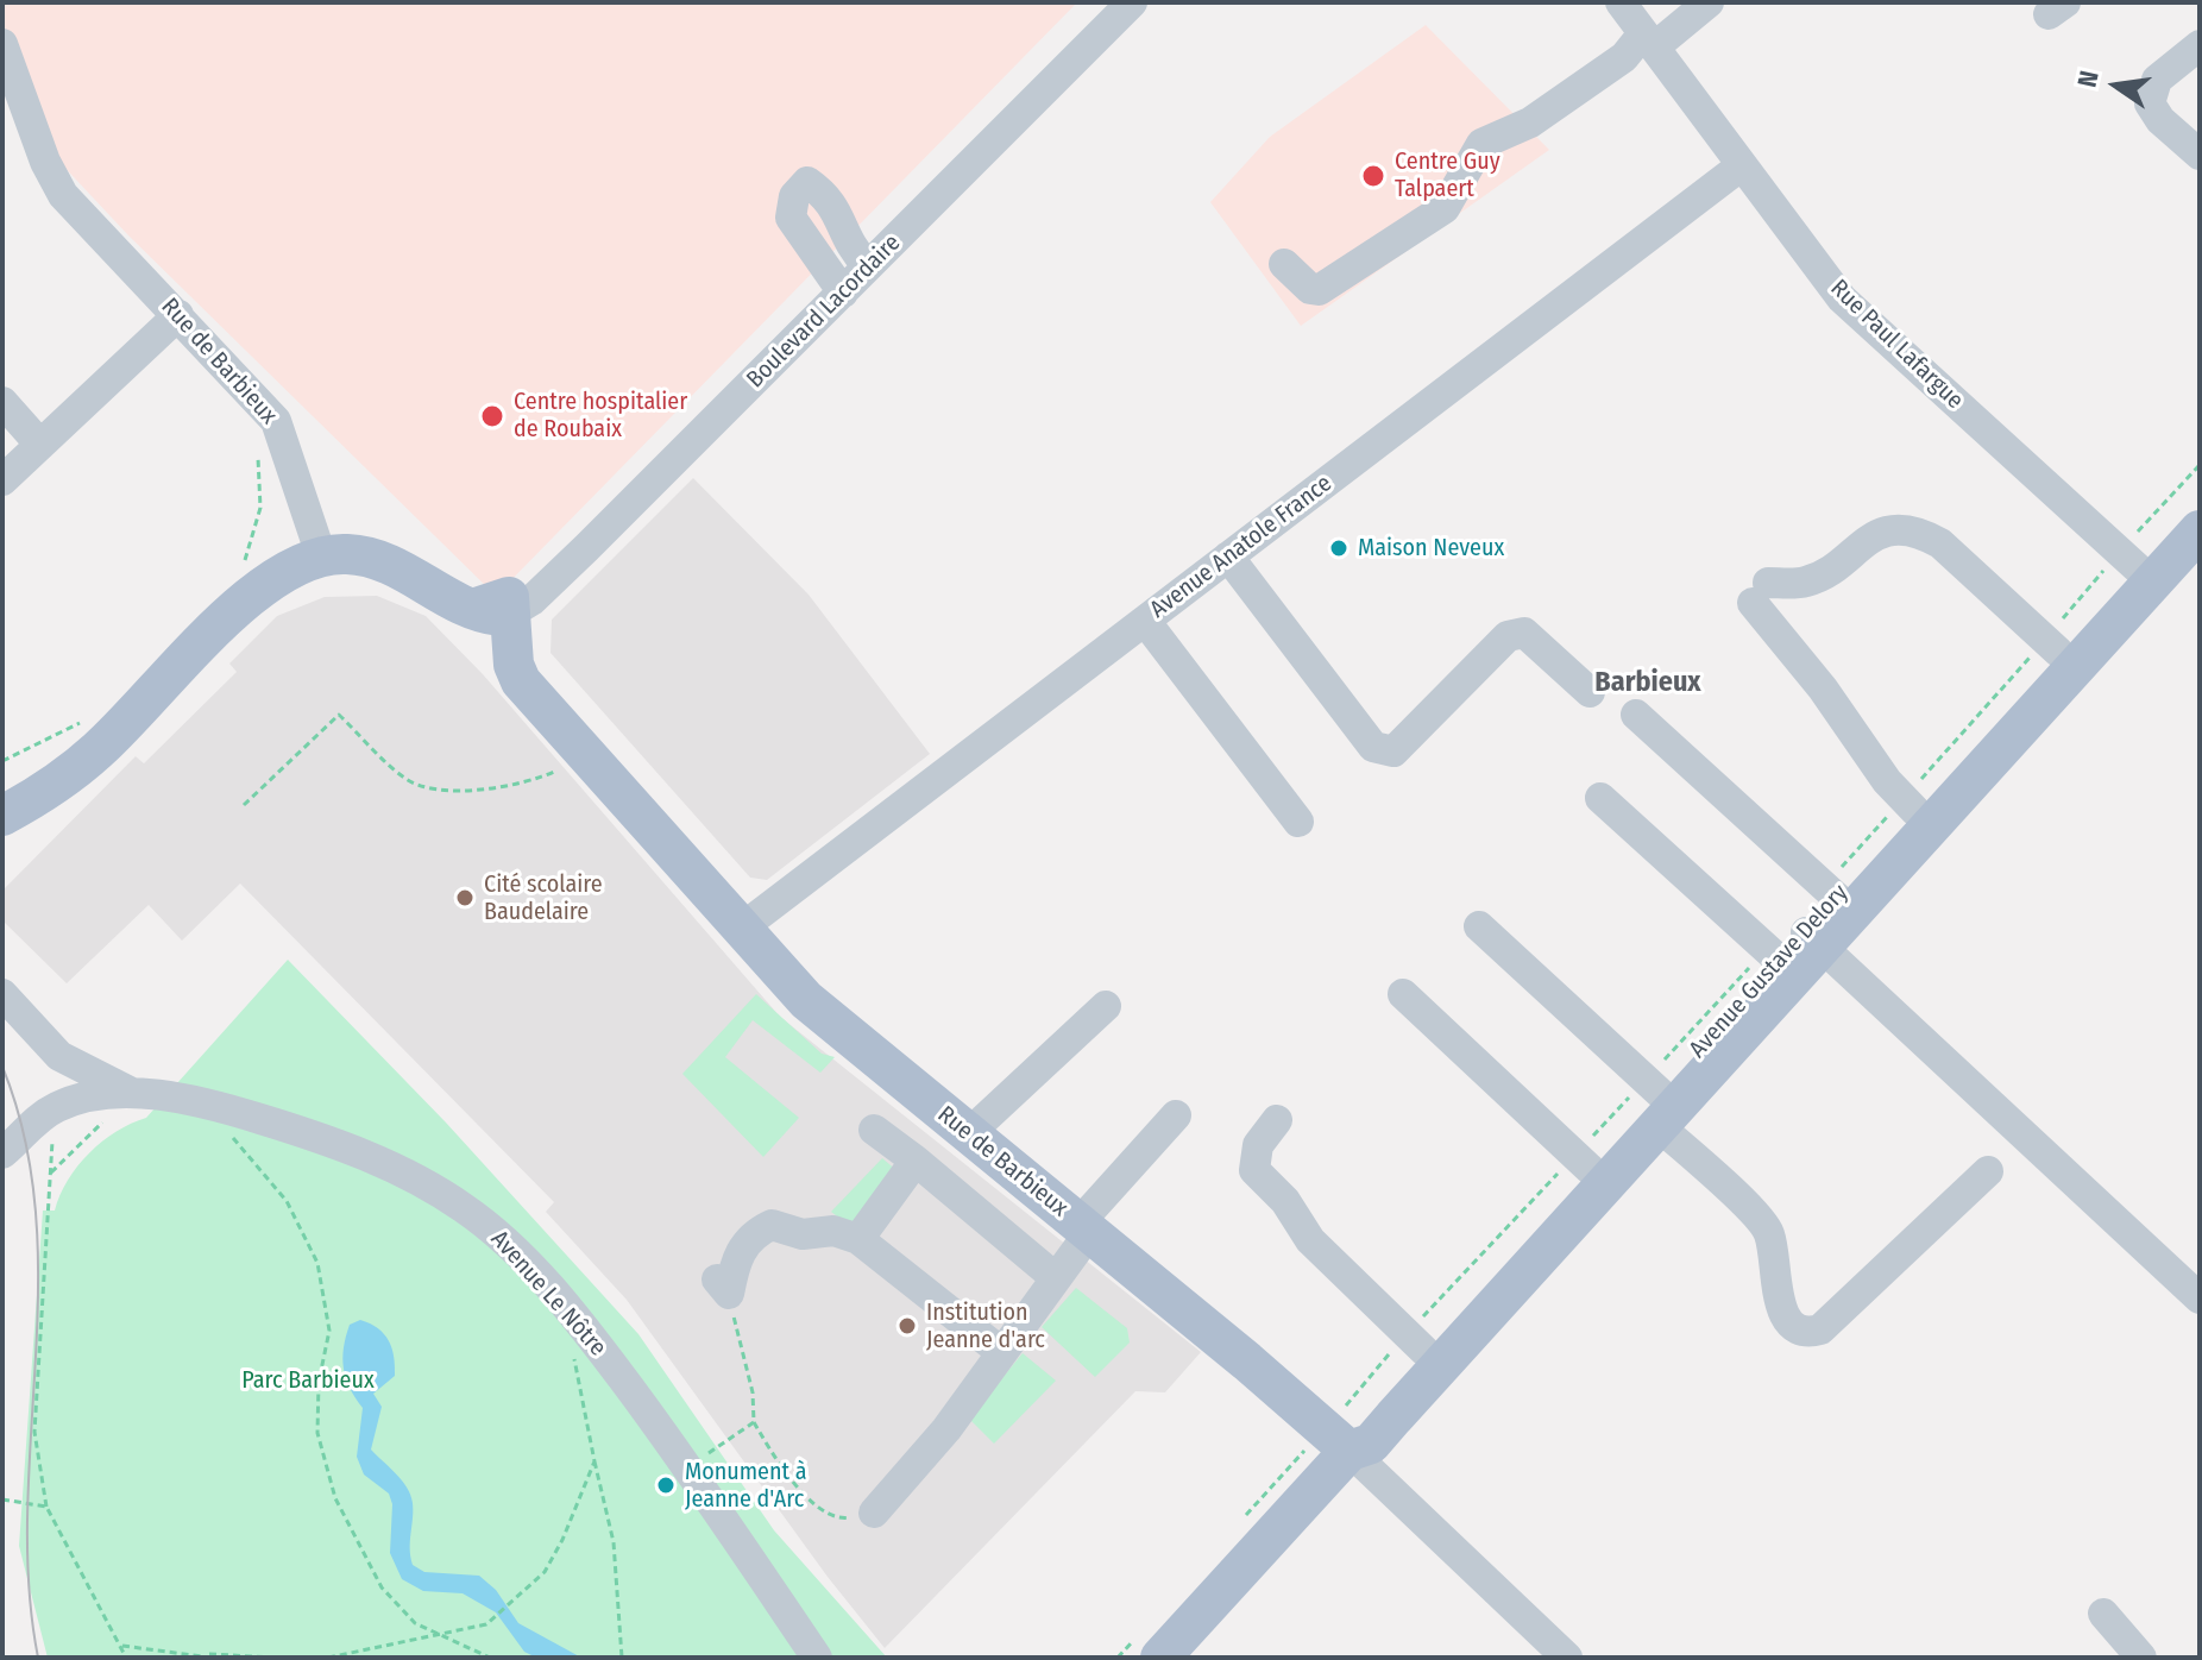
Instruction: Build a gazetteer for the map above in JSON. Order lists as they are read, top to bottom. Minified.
{"streets":{"main road":["Rue de Barbieux","Avenue Gustave Delory"],"street":["Boulevard Lacordaire","Rue Paul Lafargue","Avenue Anatole France","Avenue Le Nôtre"]},"crossings":[["Boulevard Lacordaire","Rue de Barbieux"],["Rue Paul Lafargue","Avenue Anatole France"],["Rue Paul Lafargue","Avenue Gustave Delory"],["Rue de Barbieux","Avenue Anatole France"],["Rue de Barbieux","Avenue Gustave Delory"]],"districts":["Barbieux"],"parks":["Parc Barbieux"],"places":["Centre Guy Talpaert","Centre hospitalier de Roubaix","Maison Neveux","Cité scolaire Baudelaire","Institution Jeanne d'arc","Monument à Jeanne d'Arc"],"north":"left"}
